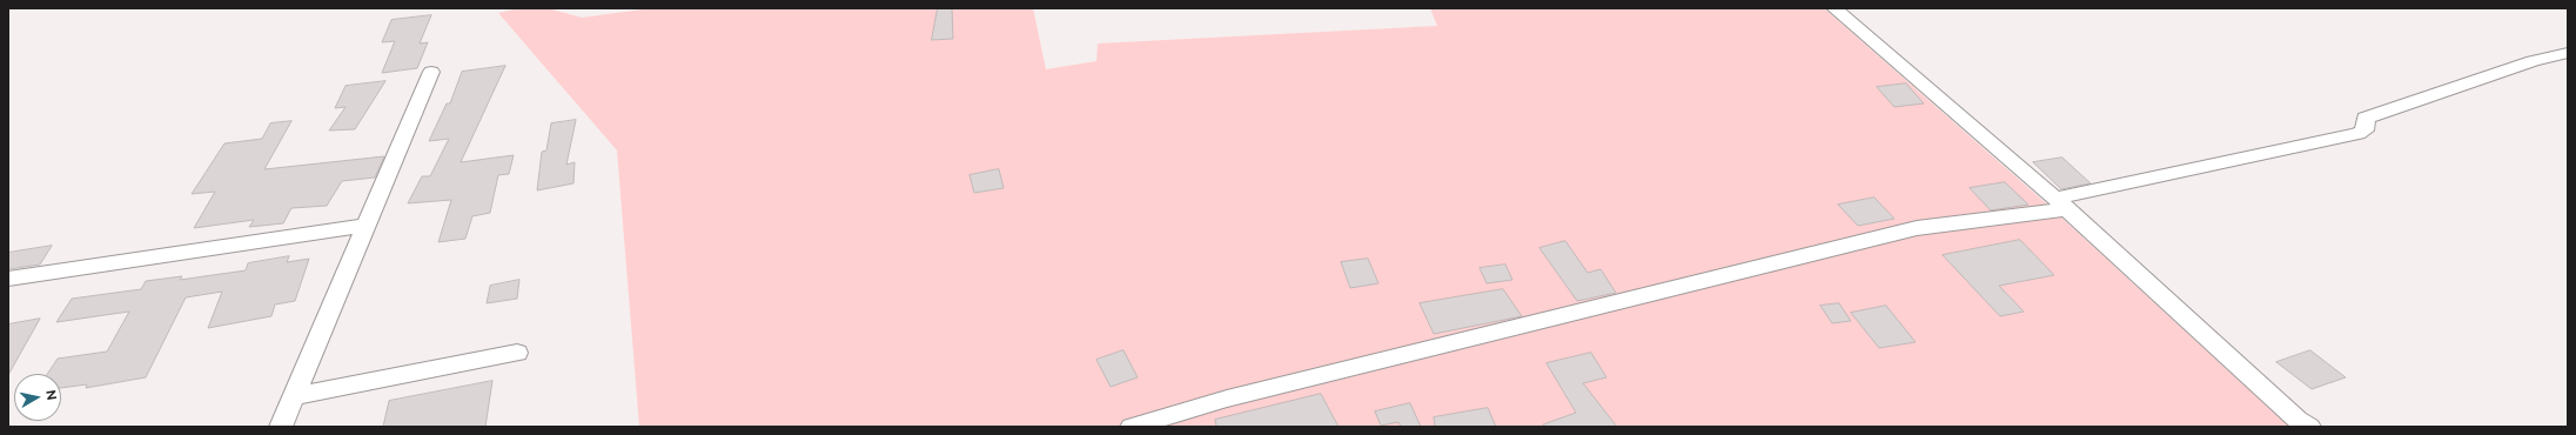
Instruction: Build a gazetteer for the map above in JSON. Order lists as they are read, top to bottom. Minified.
{"north":"right"}
